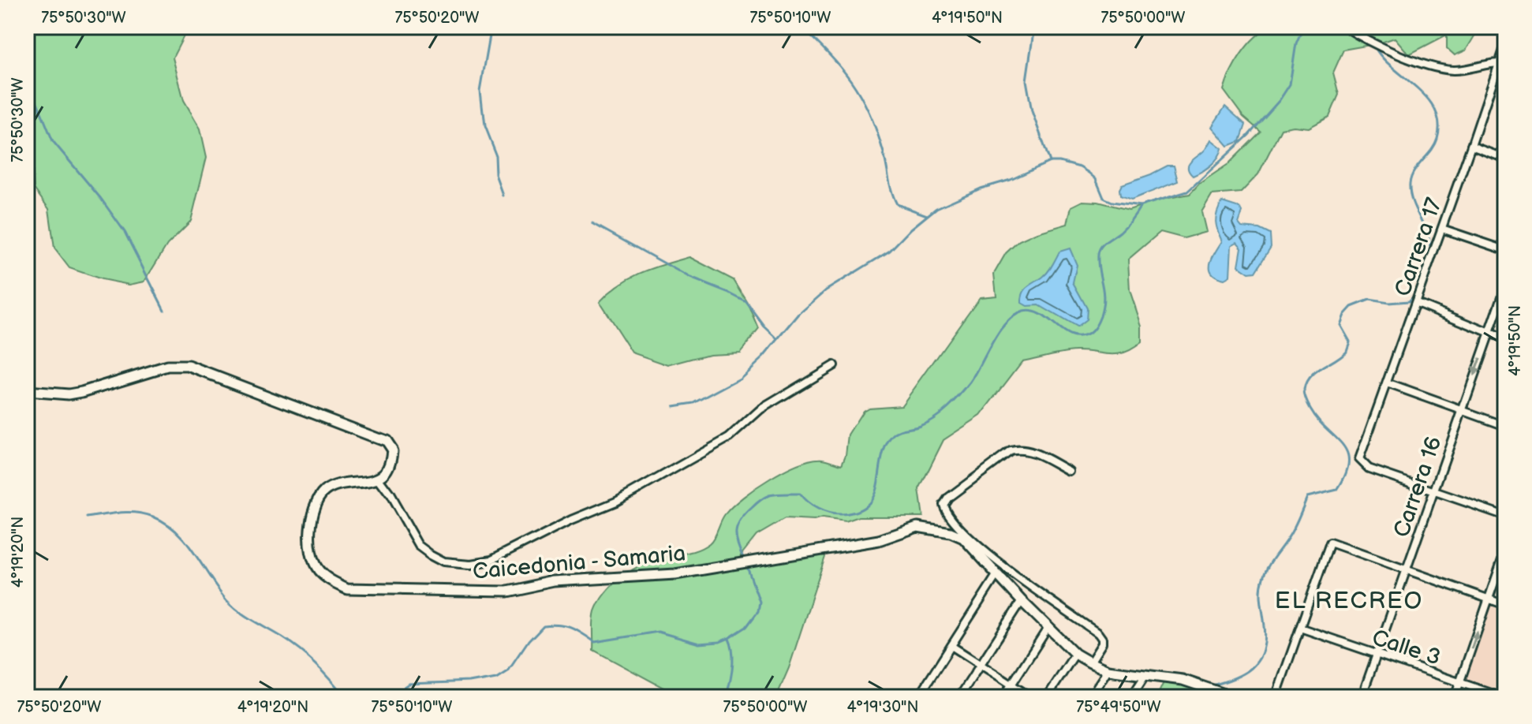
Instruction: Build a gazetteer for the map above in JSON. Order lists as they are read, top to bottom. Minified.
{"streets":{"street":["Carrera 17","Carrera 16","Caicedonia - Samaria","Calle 3"]},"crossings":[["Carrera 17","Carrera 16"],["Carrera 16","Calle 3"]],"districts":["EL RECREO"],"coordinates":["75°50'30\"W","75°50'20\"W","75°50'10\"W","4°19'50\"N","75°50'00\"W","4°19'20\"N","4°19'30\"N","75°49'50\"W"]}
